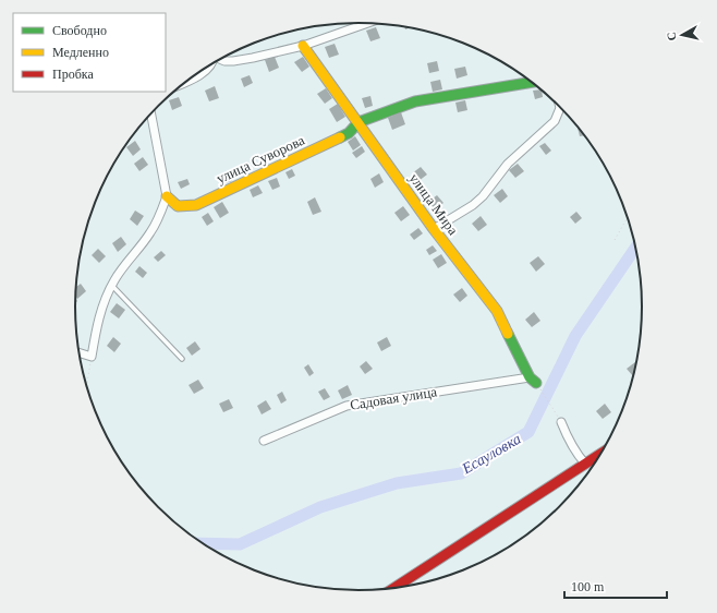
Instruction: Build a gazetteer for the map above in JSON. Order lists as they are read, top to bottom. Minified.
{"streets":{"street":["улица Суворова","улица Мира","Садовая улица"]},"crossings":[["улица Суворова","улица Мира"],["улица Мира","Садовая улица"]],"water":["Есауловка"],"legend":["Свободно","Медленно","Пробка"],"scale_bar":"100 m","north":"left"}
